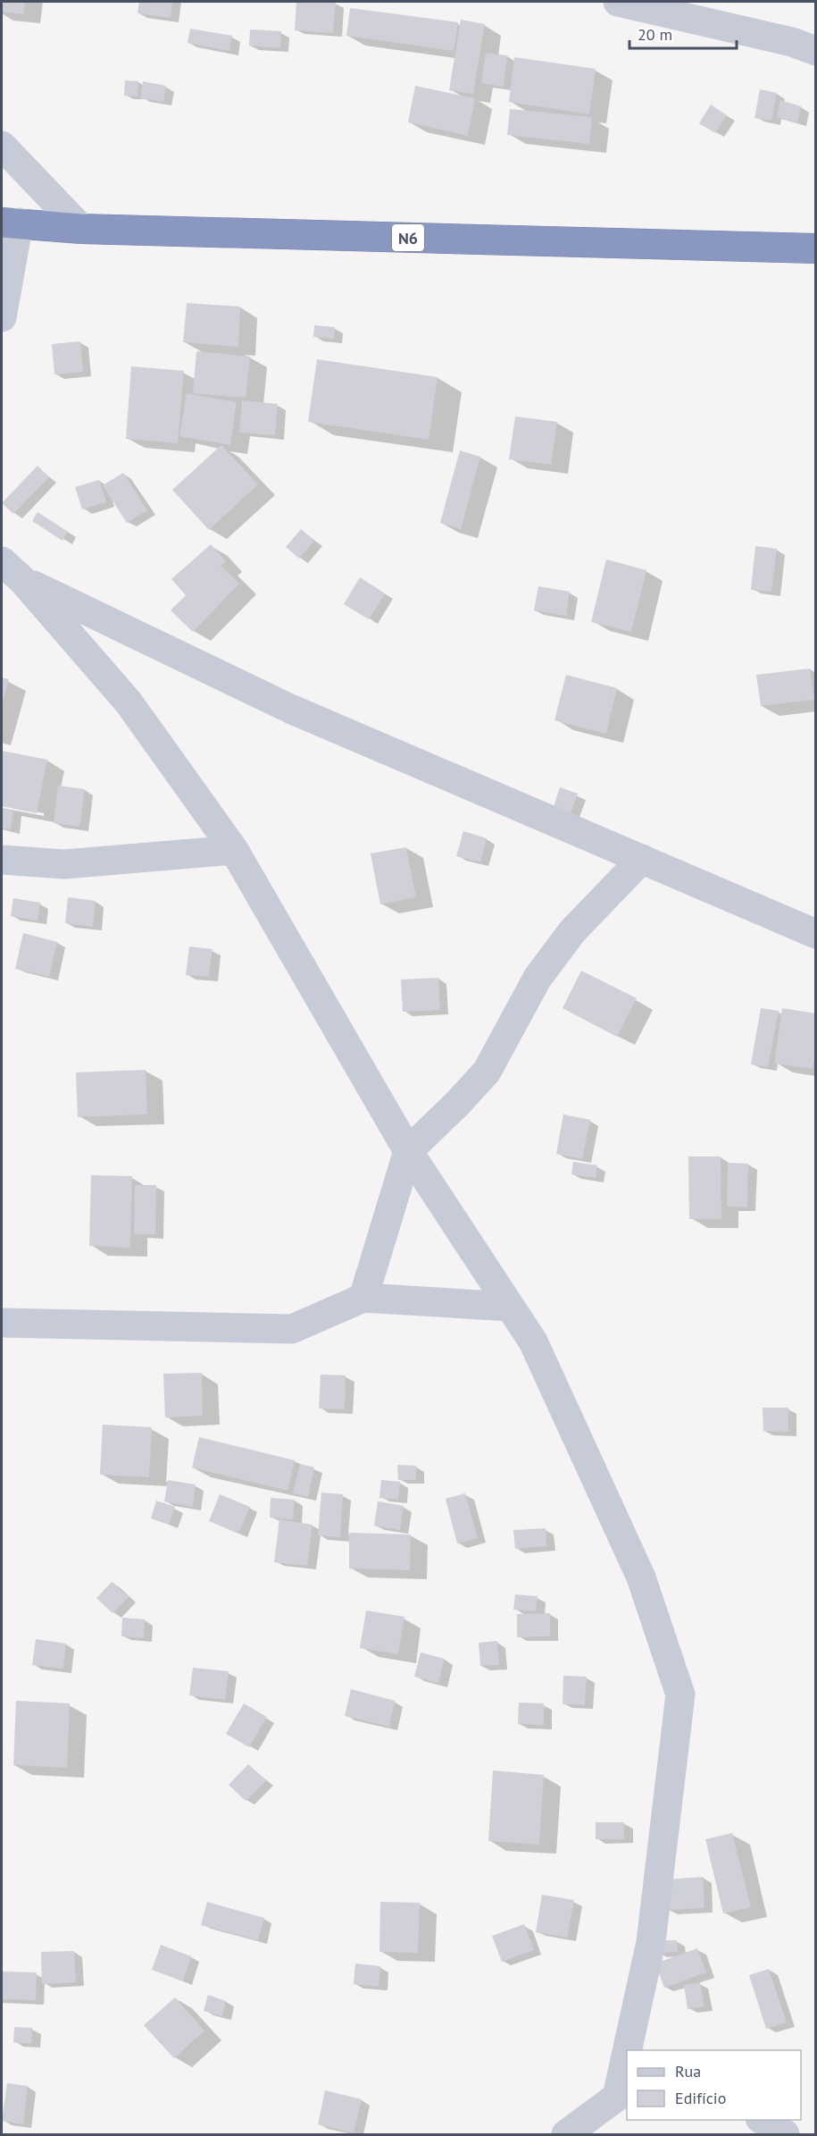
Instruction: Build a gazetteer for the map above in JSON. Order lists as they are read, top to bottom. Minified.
{"streets":{"highway":["N6"]},"legend":["Rua","Edifício"],"scale_bar":"20 m"}
